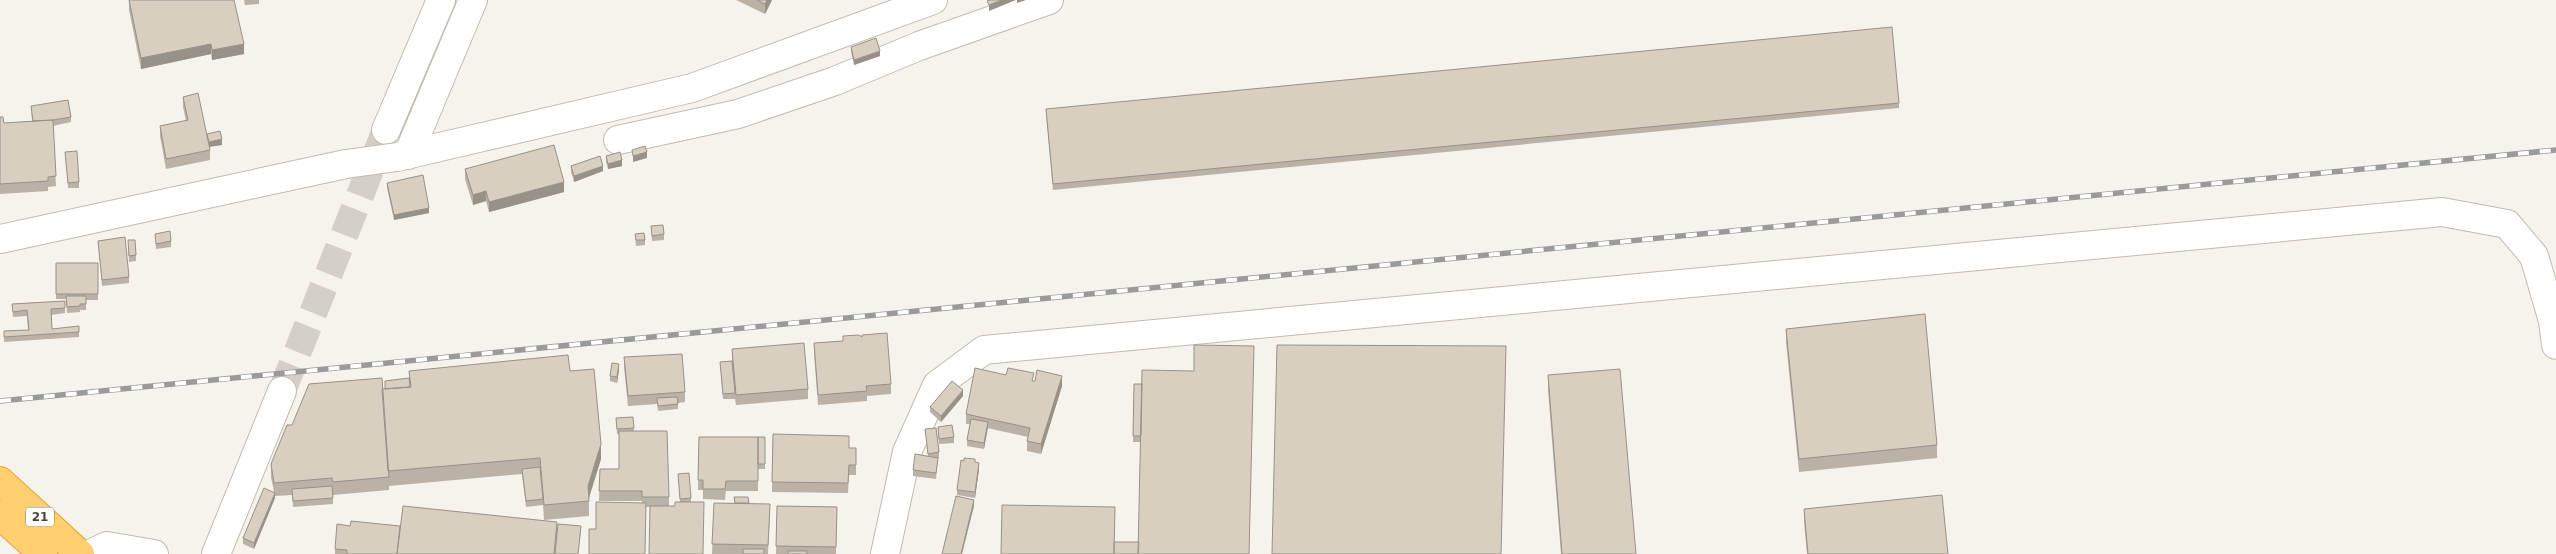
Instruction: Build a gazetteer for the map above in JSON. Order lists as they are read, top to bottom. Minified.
{"streets":{"highway":["21"]}}
